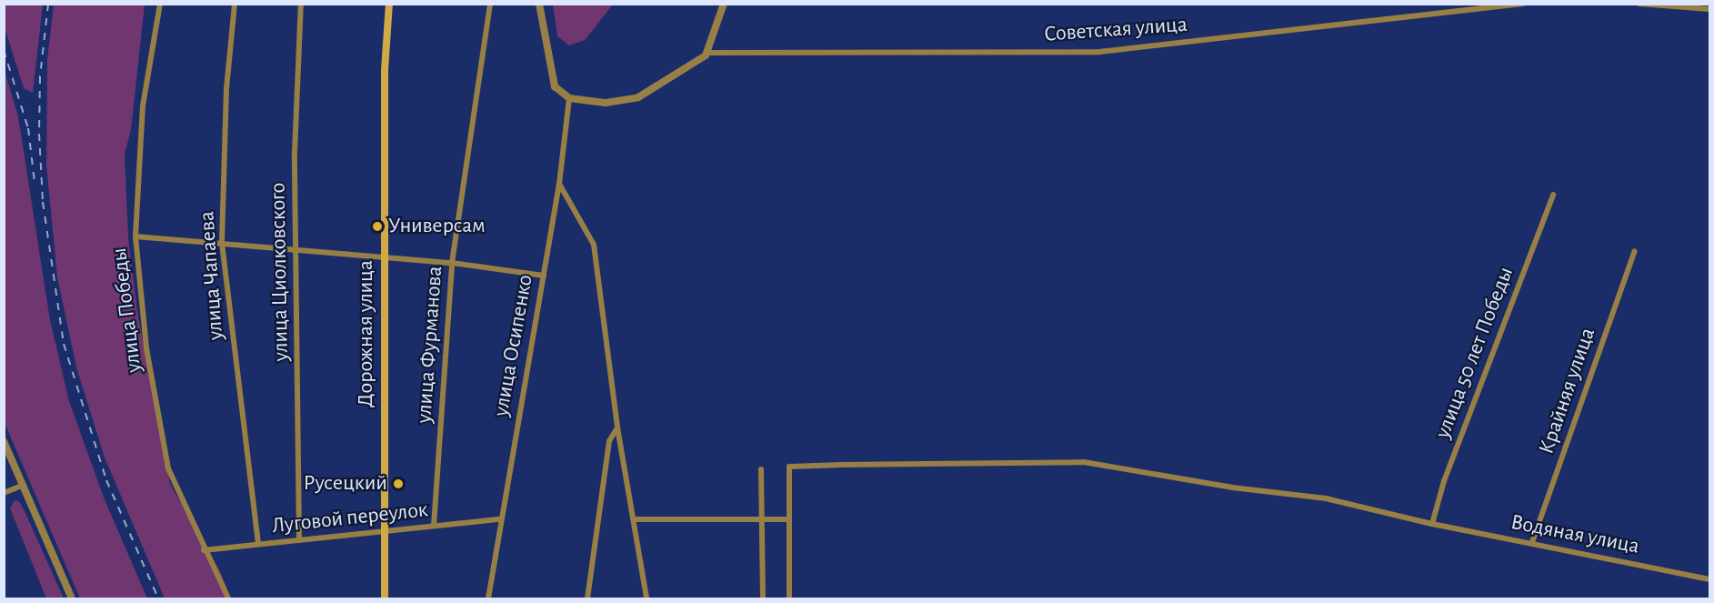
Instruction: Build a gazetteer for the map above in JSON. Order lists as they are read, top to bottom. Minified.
{"streets":{"main road":["Дорожная улица"],"street":["Советская улица","улица Циолковского","улица Чапаева","улица Победы","улица Фурманова","улица Осипенко","улица 50 лет Победы","Крайняя улица","Луговой переулок","Водяная улица"]},"crossings":[["улица Циолковского","Луговой переулок"],["улица Чапаева","Луговой переулок"],["улица Победы","Луговой переулок"],["Дорожная улица","Луговой переулок"],["улица Фурманова","Луговой переулок"],["улица Осипенко","Луговой переулок"],["улица 50 лет Победы","Водяная улица"],["Крайняя улица","Водяная улица"]],"places":["Универсам","Русецкий"]}
